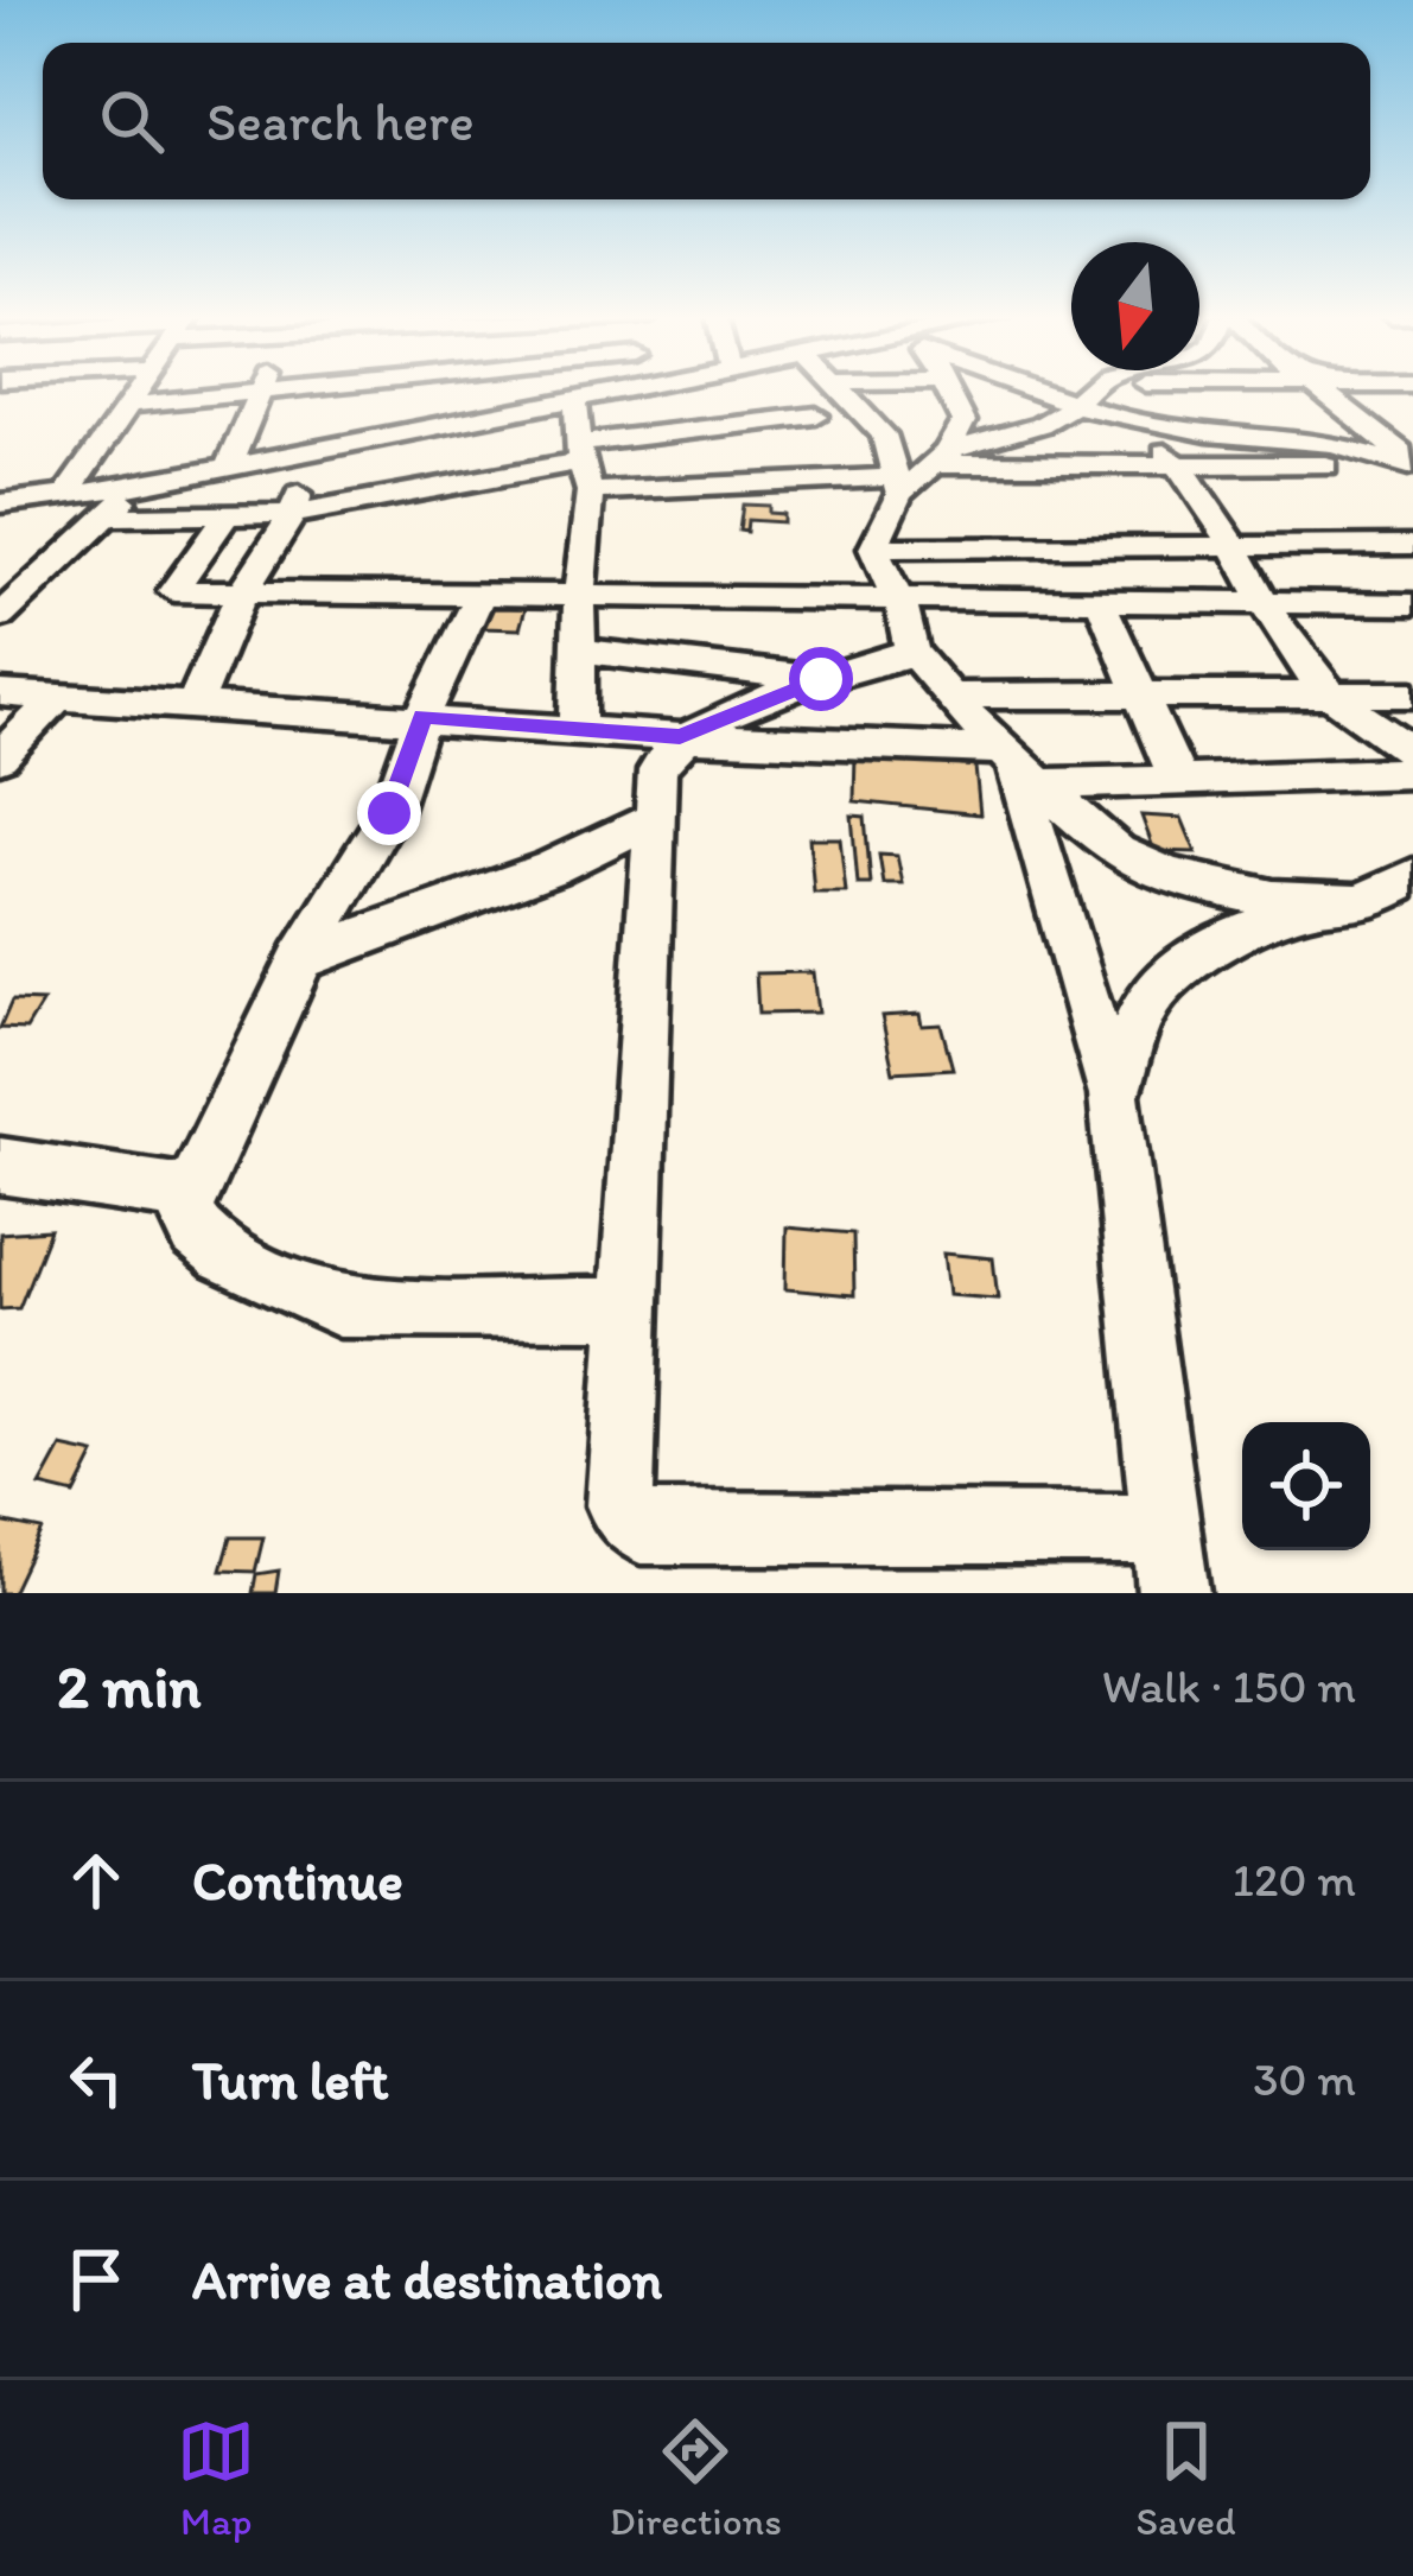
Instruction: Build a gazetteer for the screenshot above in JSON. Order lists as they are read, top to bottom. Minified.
{"north":"bottom","page":{"search":"Search here","heading":["2 min","Walk · 150 m"],"list":[["Continue","120 m"],["Turn left","30 m"],"Arrive at destination"],"nav":["Map","Directions","Saved"]}}
